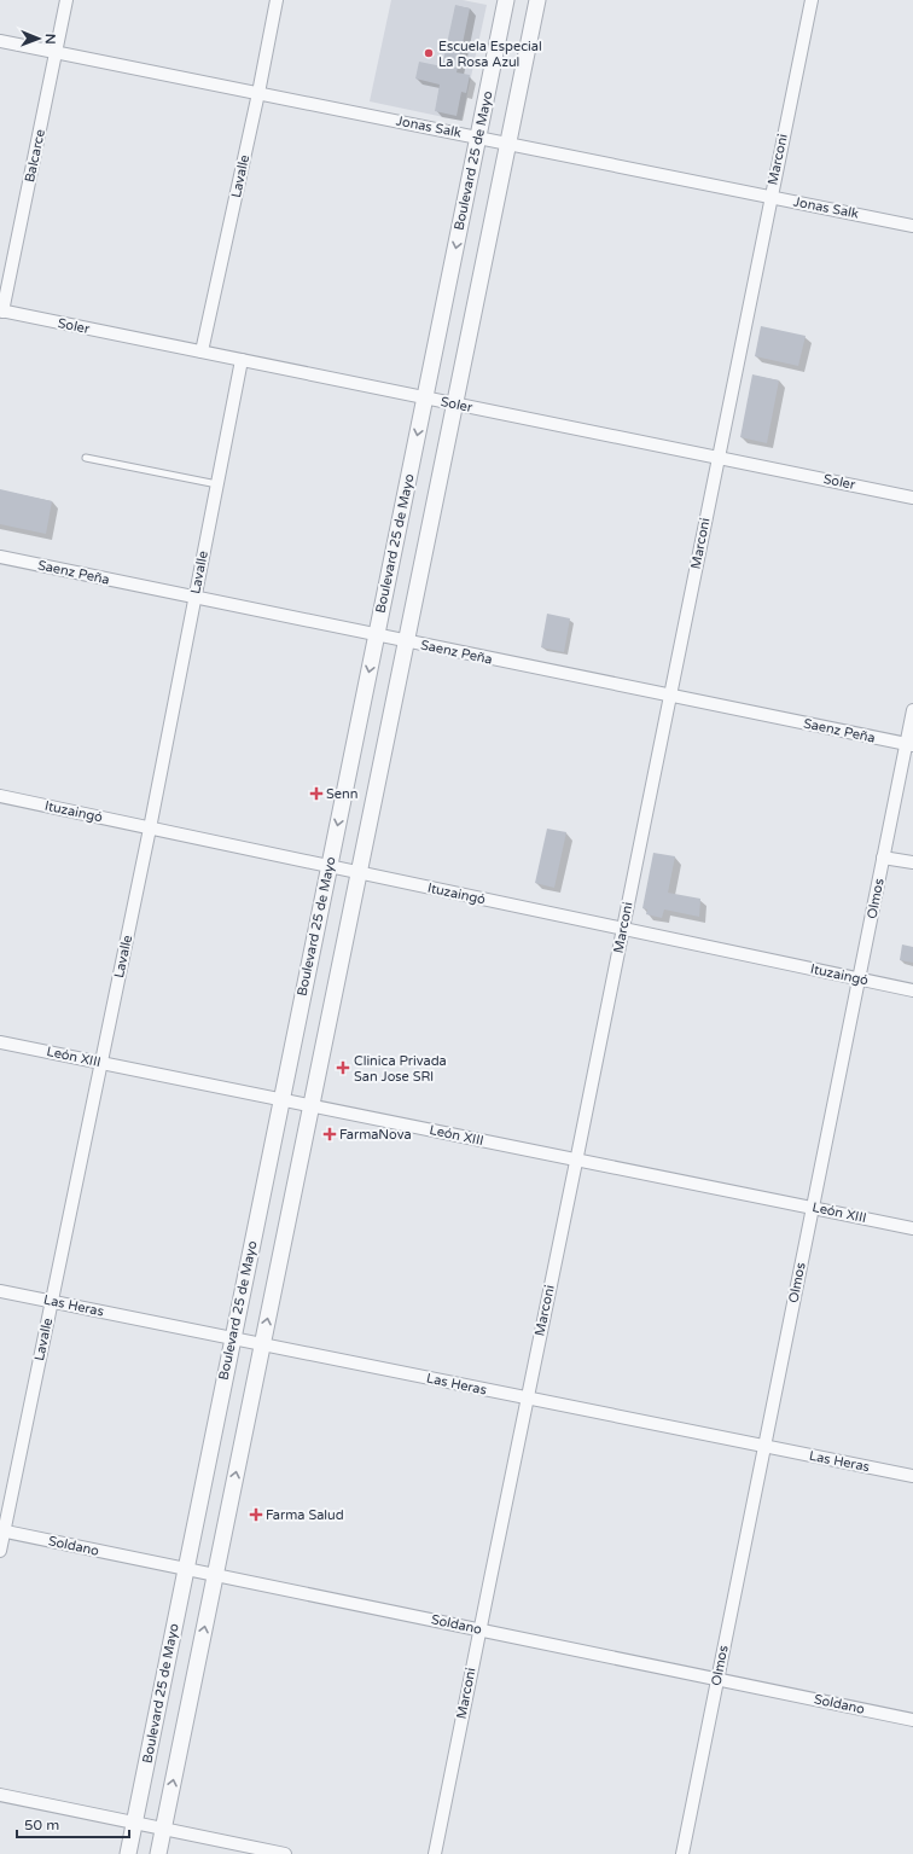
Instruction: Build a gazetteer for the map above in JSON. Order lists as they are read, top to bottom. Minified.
{"streets":{"street":["Jonas Salk","Balcarce","Marconi","Boulevard 25 de Mayo","Lavalle","Soler","Saenz Peña","Ituzaingó","Olmos","León XIII","Las Heras","Soldano"]},"crossings":[["Jonas Salk","Balcarce"],["Jonas Salk","Marconi"],["Jonas Salk","Boulevard 25 de Mayo"],["Jonas Salk","Lavalle"],["Balcarce","Soler"],["Marconi","Soler"],["Marconi","Saenz Peña"],["Marconi","Ituzaingó"],["Marconi","León XIII"],["Marconi","Las Heras"],["Marconi","Soldano"],["Boulevard 25 de Mayo","Soler"],["Boulevard 25 de Mayo","Saenz Peña"],["Boulevard 25 de Mayo","Ituzaingó"],["Boulevard 25 de Mayo","León XIII"],["Boulevard 25 de Mayo","Las Heras"],["Boulevard 25 de Mayo","Soldano"],["Lavalle","Soler"],["Lavalle","Saenz Peña"],["Lavalle","Ituzaingó"],["Lavalle","León XIII"],["Lavalle","Las Heras"],["Lavalle","Soldano"],["Saenz Peña","Olmos"],["Ituzaingó","Olmos"],["Olmos","León XIII"],["Olmos","Las Heras"],["Olmos","Soldano"]],"places":{"other":["Escuela Especial La Rosa Azul"],"health":["Senn","Clinica Privada San Jose SRl","FarmaNova","Farma Salud"]},"scale_bar":"50 m","north":"right"}
